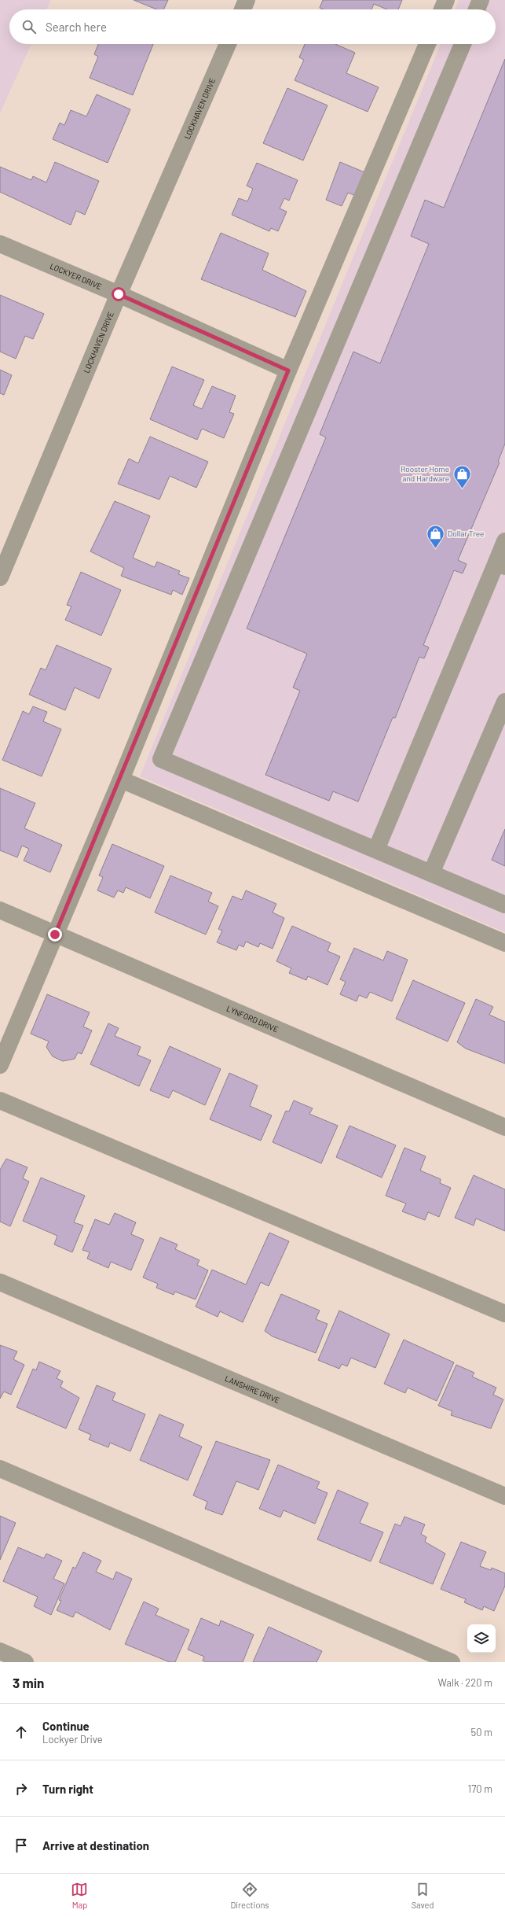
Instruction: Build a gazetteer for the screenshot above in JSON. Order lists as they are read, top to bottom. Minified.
{"streets":{"street":["LOCKHAVEN DRIVE","LOCKYER DRIVE","LYNFORD DRIVE","LANSHIRE DRIVE"]},"crossings":[["LOCKHAVEN DRIVE","LOCKYER DRIVE"]],"places":{"shop":["Rooster Home and Hardware","Dollar Tree"]},"page":{"search":"Search here","heading":["3 min","Walk · 220 m"],"list":[["Continue","Lockyer Drive","50 m"],["Turn right","170 m"],"Arrive at destination"],"nav":["Map","Directions","Saved"]}}
